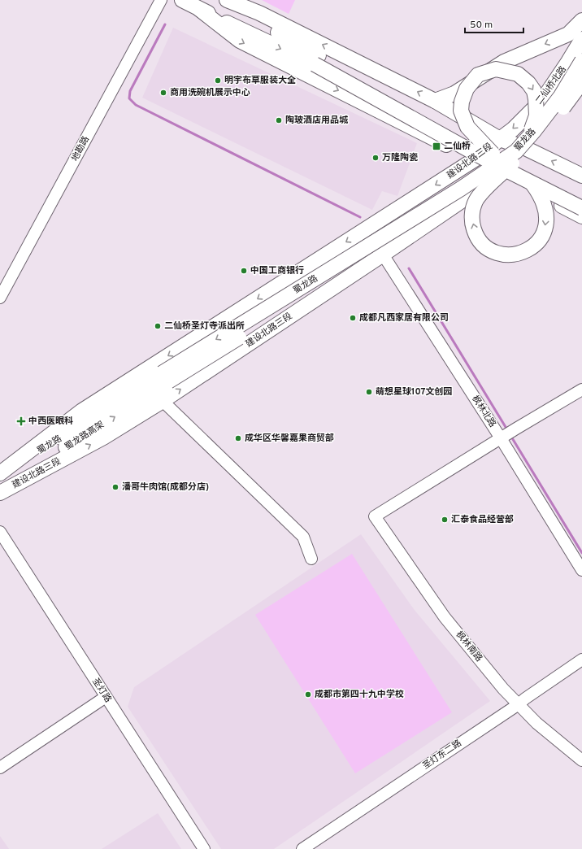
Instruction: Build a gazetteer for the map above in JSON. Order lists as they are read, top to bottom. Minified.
{"streets":{"main road":["二仙桥北路","蜀龙路","建设北路三段","蜀龙路高架"],"street":["地勘路","枫林北路","枫林南路","圣灯路","圣灯东二路"]},"crossings":[["二仙桥北路","建设北路三段"],["蜀龙路","建设北路三段"],["蜀龙路","蜀龙路高架"],["建设北路三段","枫林北路"],["建设北路三段","蜀龙路高架"],["枫林北路","枫林南路"],["枫林南路","圣灯东二路"]],"one_way":["蜀龙路高架"],"places":{"other":["明宇布草服装大全","商用洗碗机展示中心","陶玻酒店用品城","万隆陶瓷","中国工商银行","成都凡西家居有限公司","二仙桥圣灯寺派出所","萌想星球107文创园","成华区华馨嘉果商贸部","潘哥牛肉馆(成都分店)","汇泰食品经营部","成都市第四十九中学校"],"transit":["二仙桥"],"health":["中西医眼科"]},"scale_bar":"50 m"}
